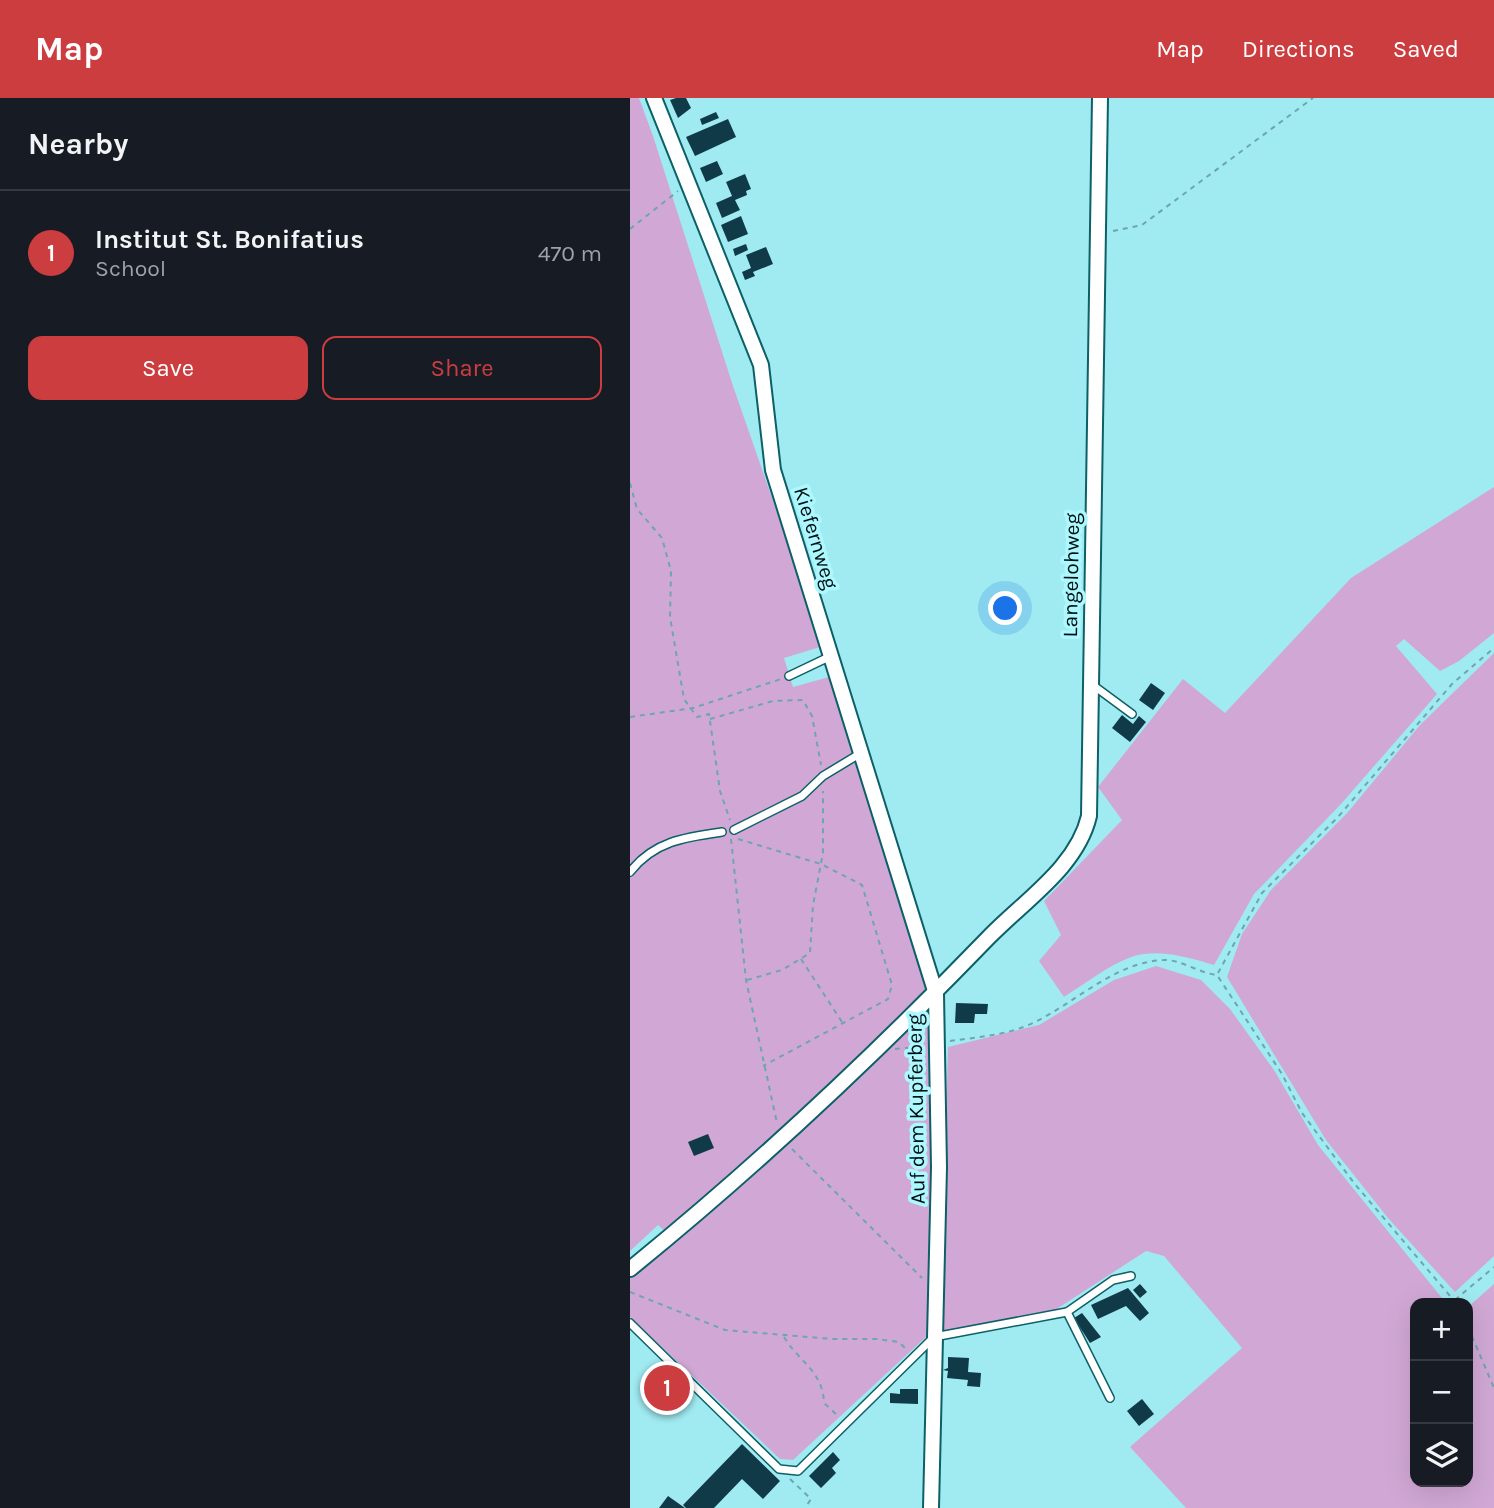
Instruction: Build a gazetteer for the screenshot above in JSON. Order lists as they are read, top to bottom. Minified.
{"streets":{"street":["Kiefernweg","Langelohweg","Auf dem Kupferberg"]},"crossings":[["Kiefernweg","Langelohweg"],["Kiefernweg","Auf dem Kupferberg"],["Langelohweg","Auf dem Kupferberg"]],"page":{"header":"Map","nav":["Map","Directions","Saved"],"heading":"Nearby","list":[{"mark":"1","name":"Institut St. Bonifatius","note":"School","value":"470 m"}],"buttons":["Save","Share"],"map_buttons":["+","−"],"pins":"1"}}
